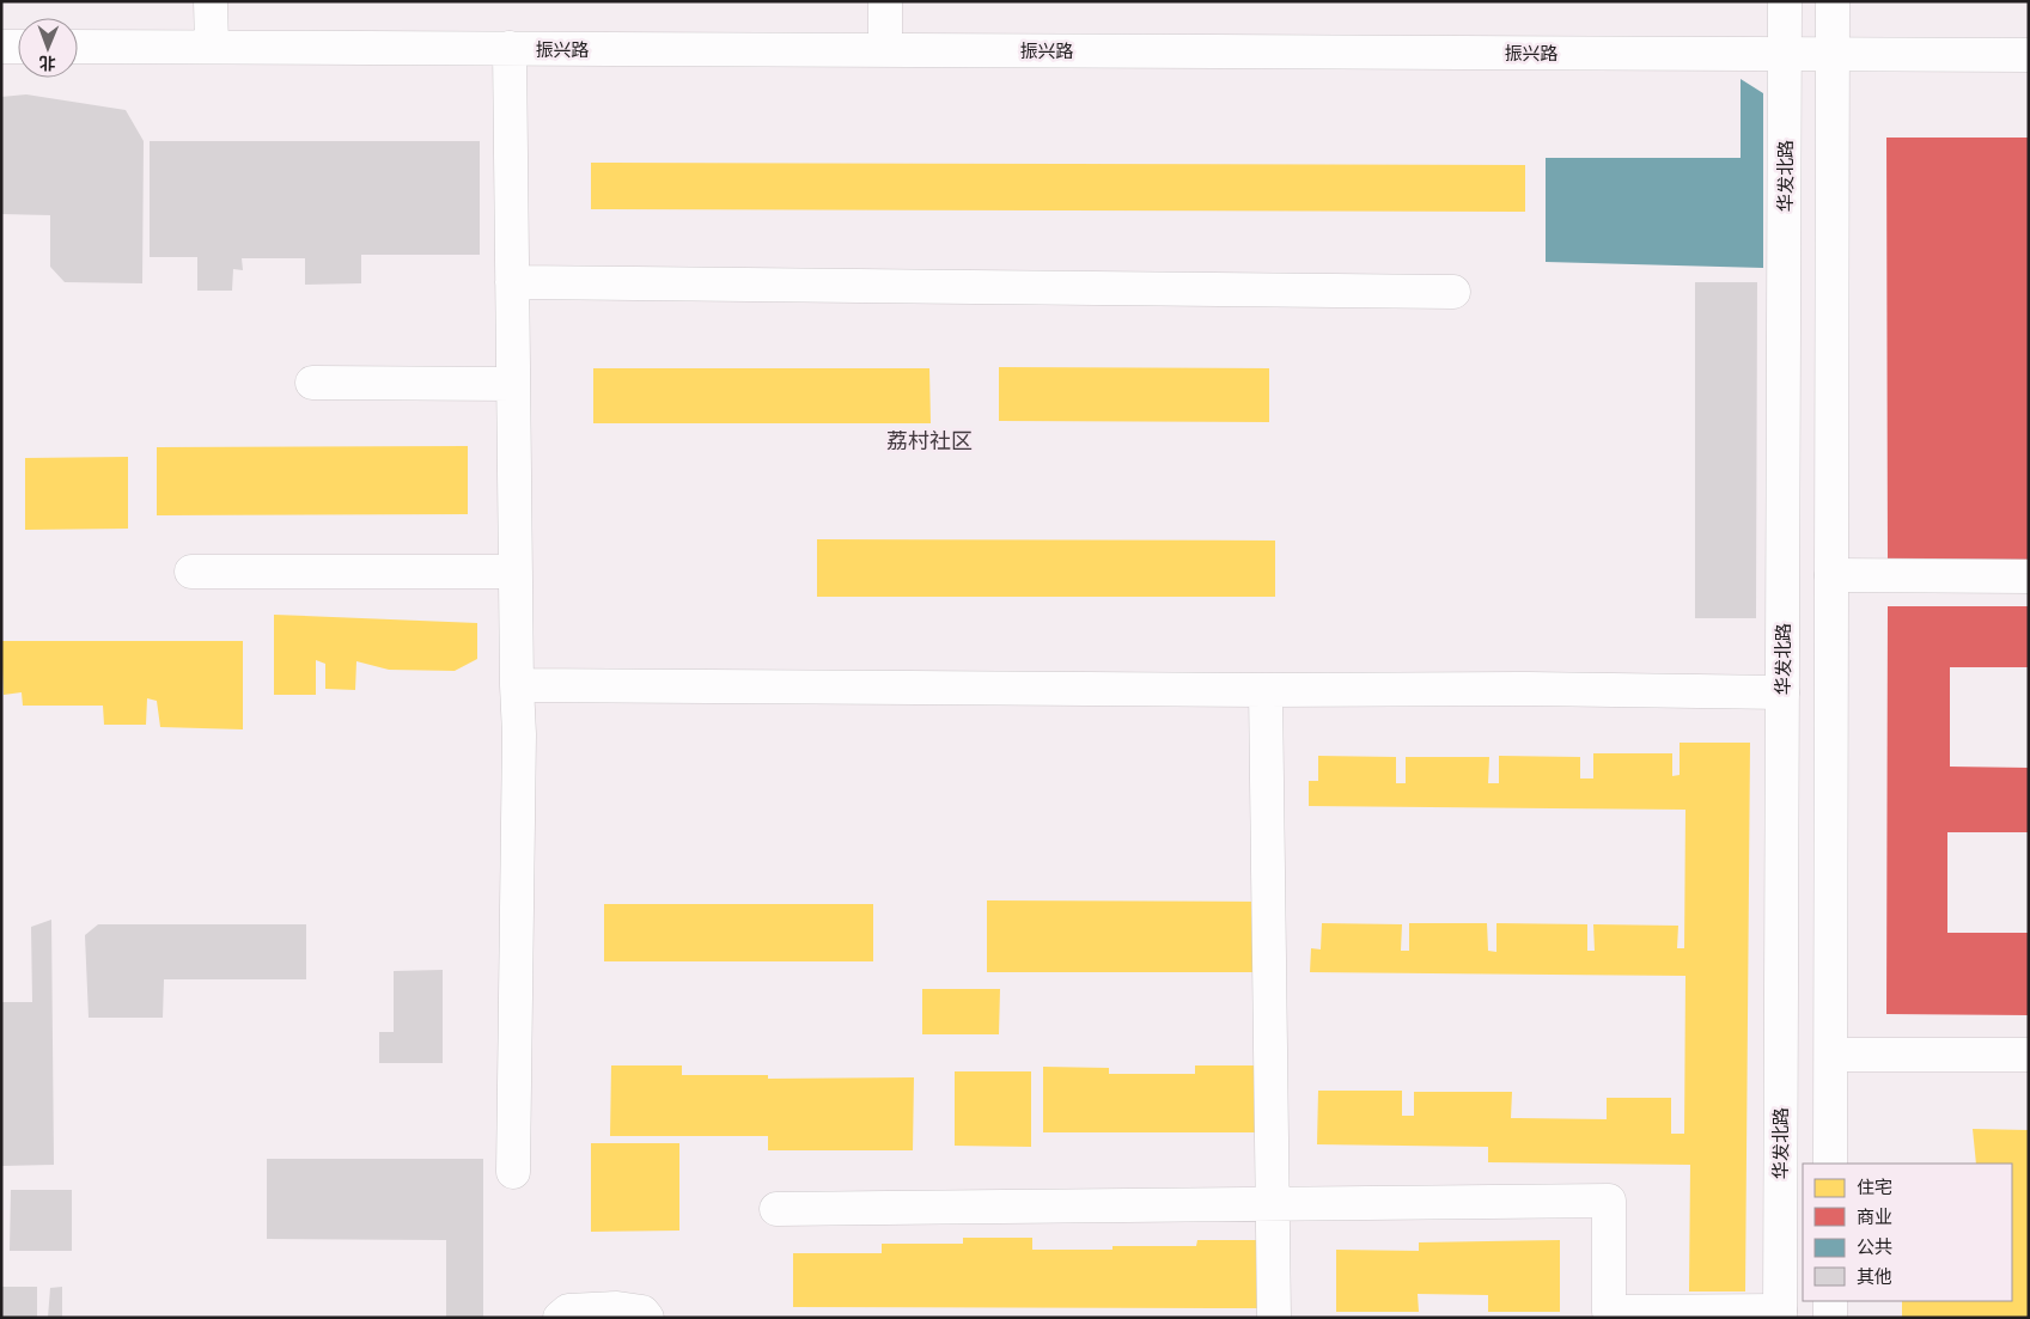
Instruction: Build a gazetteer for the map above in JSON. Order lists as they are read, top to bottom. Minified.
{"streets":{"street":["振兴路","华发北路"]},"crossings":[["振兴路","华发北路"]],"districts":["荔村社区"],"legend":["住宅","商业","公共","其他"],"north":"bottom"}
